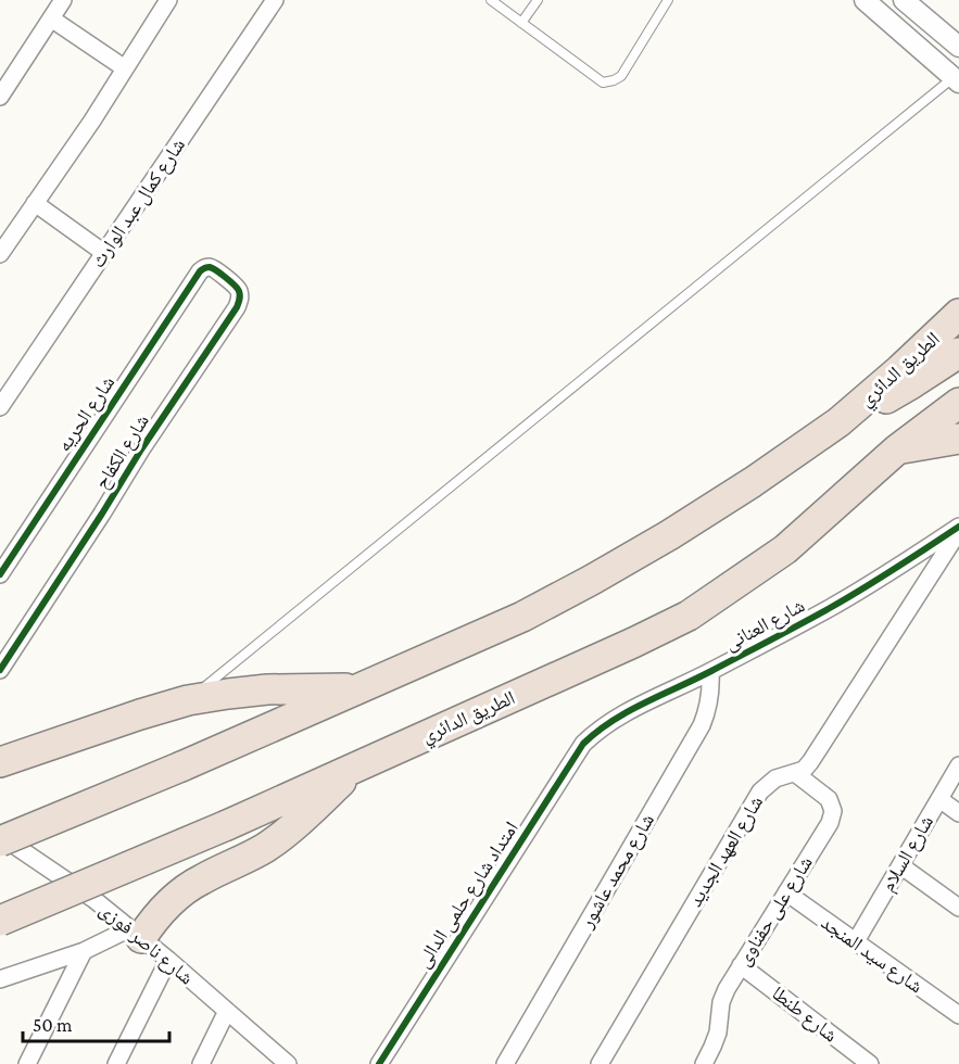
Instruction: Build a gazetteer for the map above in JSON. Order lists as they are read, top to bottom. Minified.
{"streets":{"highway":["الطريق الدائري"],"street":["شارع كمال عبد الوارث","شارع الحريه","شارع الكفاح","شارع العنانى","شارع العهد الجديد","شارع السلام","شارع محمد عاشور","امتداد شارع حلمى الدالى","شارع على حفناوى","شارع ناصر فوزى","شارع سيد المنجد","شارع طنطا"]},"crossings":[["شارع الحريه","شارع الكفاح"],["شارع العنانى","شارع محمد عاشور"],["شارع العنانى","امتداد شارع حلمى الدالى"],["شارع العهد الجديد","شارع على حفناوى"],["شارع السلام","شارع سيد المنجد"],["شارع على حفناوى","شارع سيد المنجد"],["شارع على حفناوى","شارع طنطا"]],"scale_bar":"50 m"}
